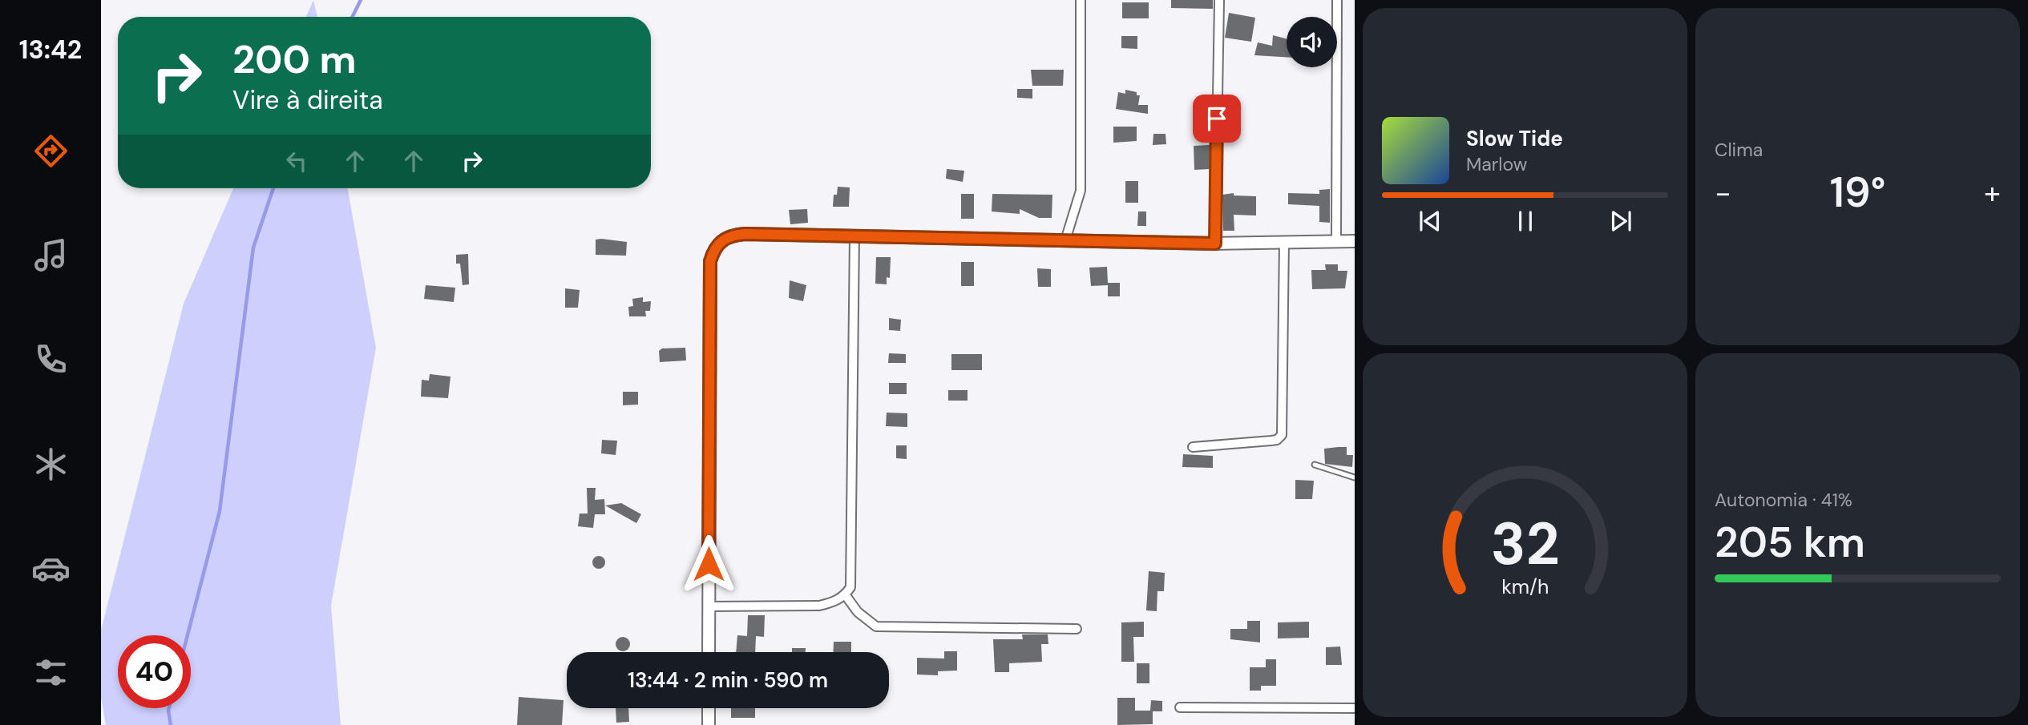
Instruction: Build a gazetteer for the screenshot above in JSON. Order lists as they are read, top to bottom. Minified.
{"page":{"tabs":"13:42","tile":["Clima",["Autonomia · 41%","205 km"]],"turn":["200 m","Vire à direita"],"song":["Slow Tide","Marlow"],"heat":["−","19°","+"],"limit":"40","trip":"13:44 · 2 min · 590 m","gauge":["32","km/h"]}}
